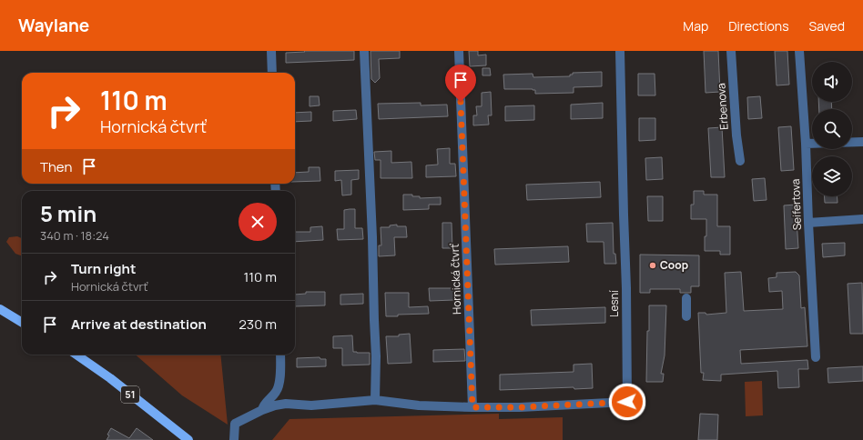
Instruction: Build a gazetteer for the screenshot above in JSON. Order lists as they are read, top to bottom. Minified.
{"streets":{"main road":["51"],"street":["Erbenova","Seifertova","Hornická čtvrť","Lesní"]},"crossings":[["Hornická čtvrť","Lesní"]],"places":["Coop"],"page":{"header":"Waylane","nav":["Map","Directions","Saved"],"turn":["110 m","Hornická čtvrť"],"then":"Then","heading":["5 min","340 m · 18:24"],"list":[{"name":"Turn right","note":"Hornická čtvrť","value":"110 m"},{"name":"Arrive at destination","value":"230 m"}]}}
